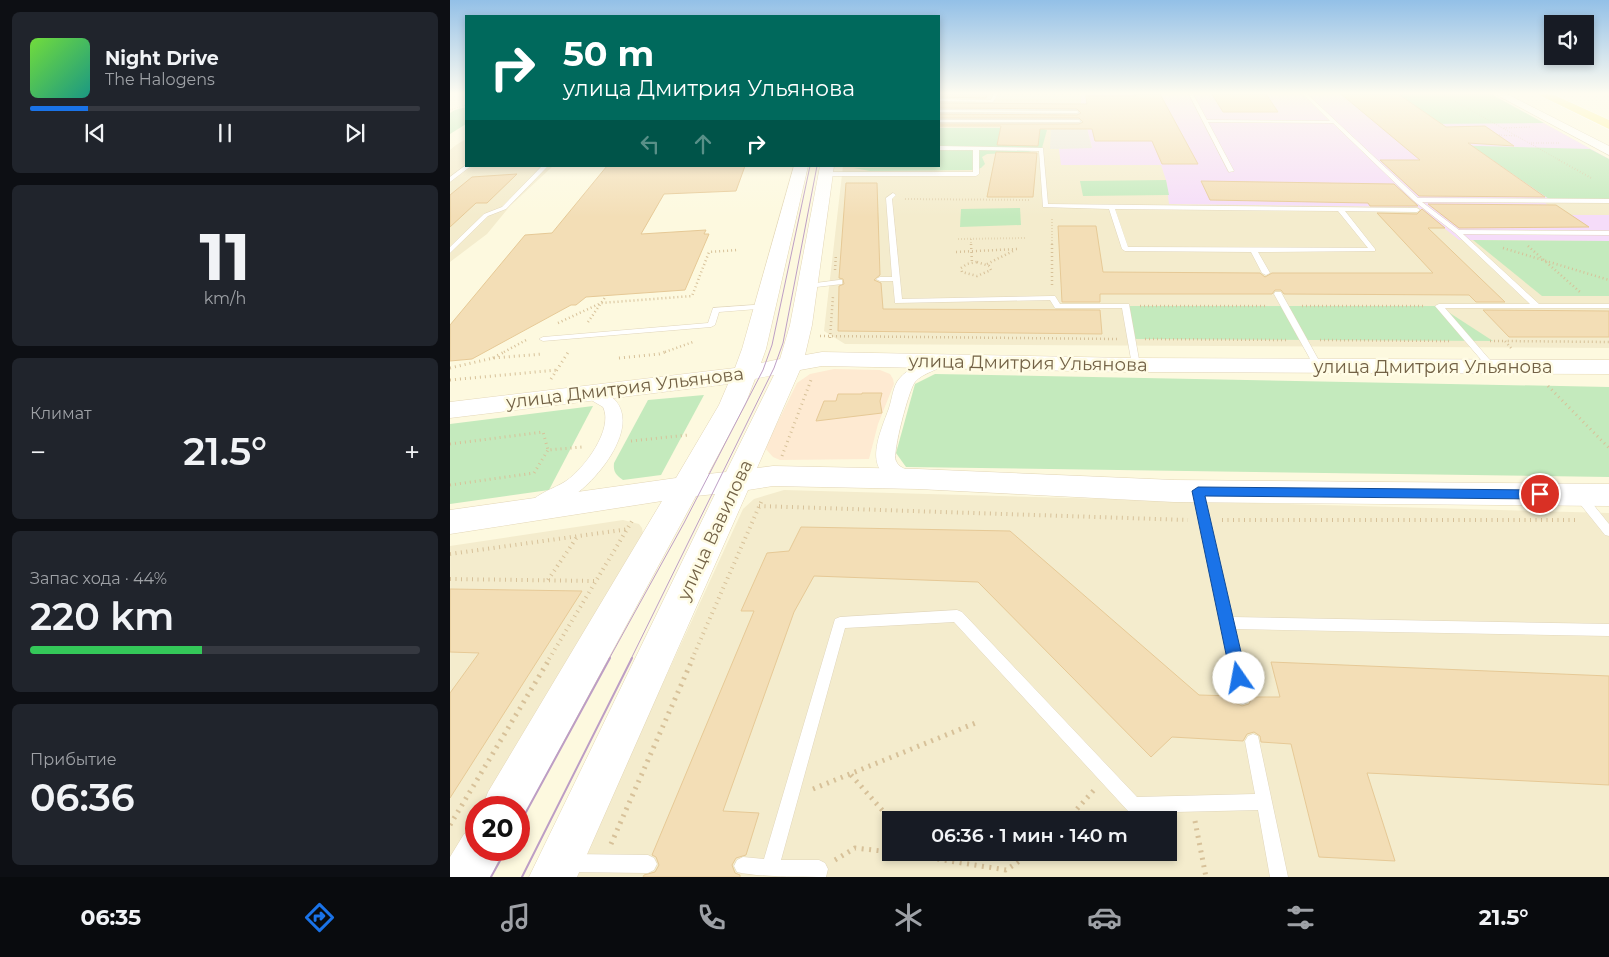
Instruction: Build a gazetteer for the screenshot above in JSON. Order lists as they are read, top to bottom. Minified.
{"streets":{"main road":["улица Дмитрия Ульянова","улица Вавилова"]},"crossings":[["улица Дмитрия Ульянова","улица Вавилова"]],"page":{"turn":["50 m","улица Дмитрия Ульянова"],"song":["Night Drive","The Halogens"],"tile":[["11","km/h"],"Климат",["Запас хода · 44%","220 km"],["Прибытие","06:36"]],"heat":["−","21.5°","+"],"limit":"20","trip":"06:36 · 1 мин · 140 m","tabs":["06:35","21.5°"]}}
